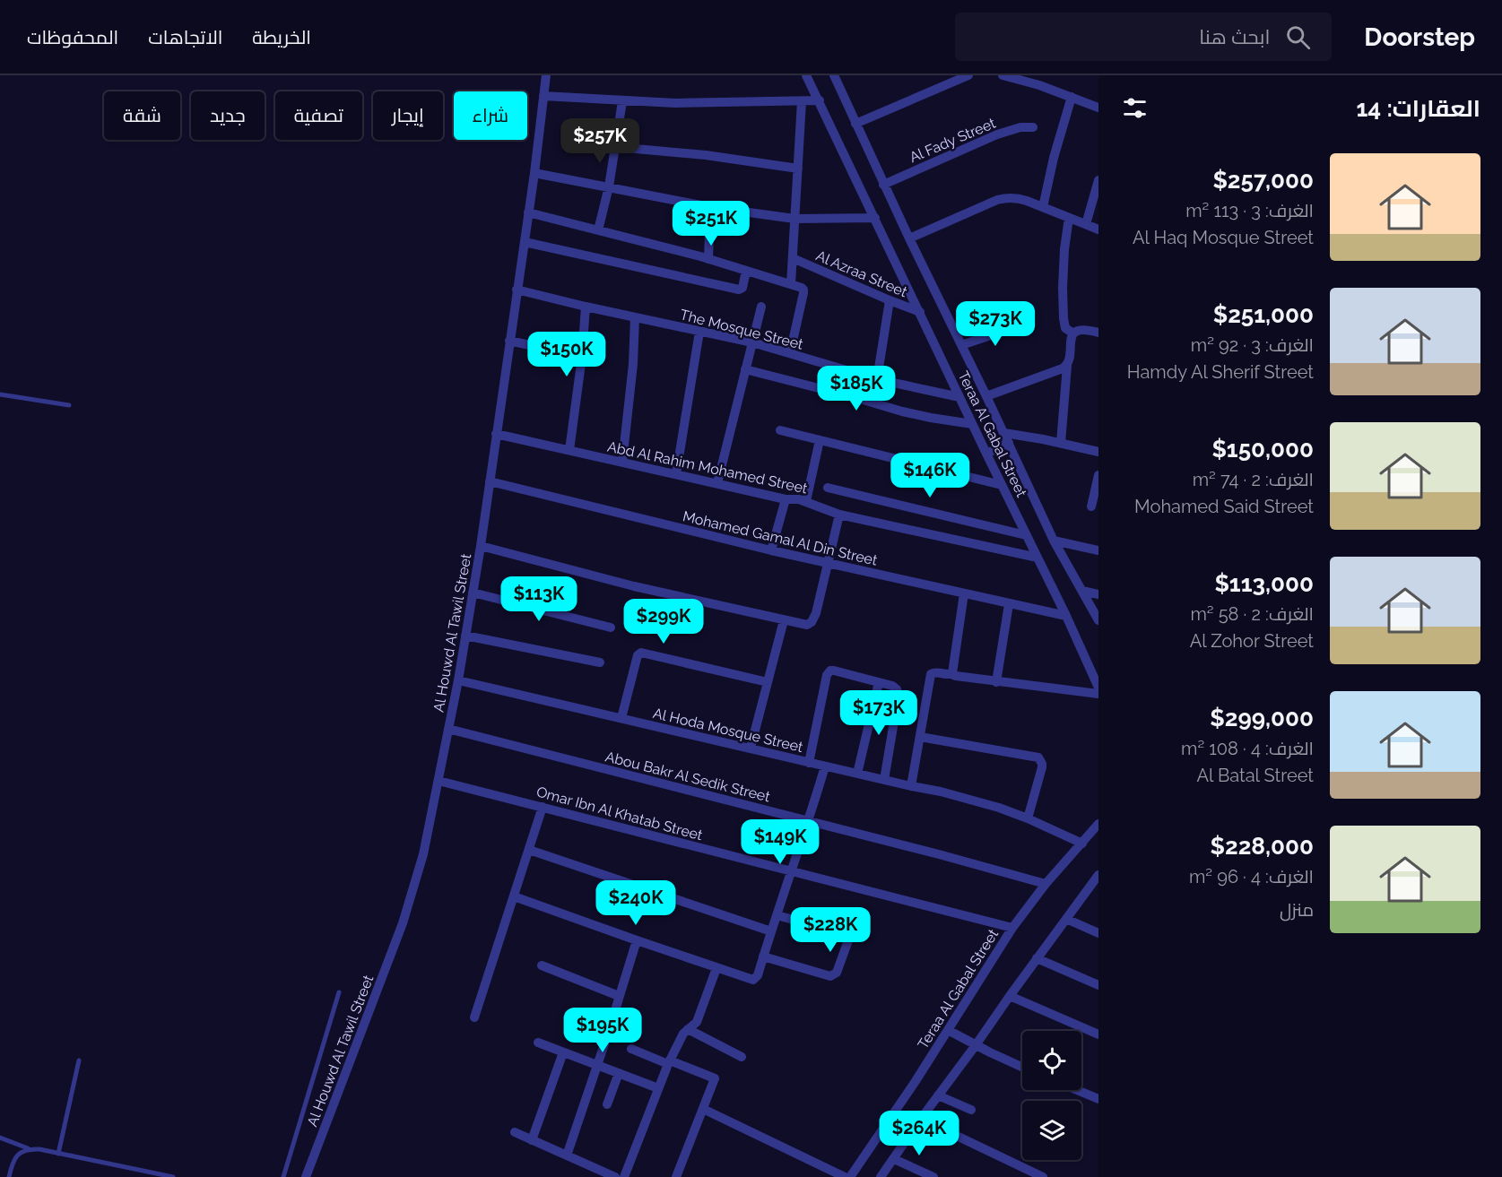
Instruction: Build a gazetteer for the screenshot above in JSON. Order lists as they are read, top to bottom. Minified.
{"streets":{"street":["Al Fady Street","Al Azraa Street","The Mosque Street","Teraa Al Gabal Street","Abd Al Rahim Mohamed Street","Mohamed Gamal Al Din Street","Al Houwd Al Tawil Street","Al Hoda Mosque Street","Abou Bakr Al Sedik Street","Omar Ibn Al Khatab Street"]},"crossings":[["Al Fady Street","Teraa Al Gabal Street"],["Al Azraa Street","Teraa Al Gabal Street"],["The Mosque Street","Teraa Al Gabal Street"],["The Mosque Street","Al Houwd Al Tawil Street"],["Teraa Al Gabal Street","Abd Al Rahim Mohamed Street"],["Teraa Al Gabal Street","Mohamed Gamal Al Din Street"],["Teraa Al Gabal Street","Al Hoda Mosque Street"],["Teraa Al Gabal Street","Abou Bakr Al Sedik Street"],["Teraa Al Gabal Street","Omar Ibn Al Khatab Street"],["Abd Al Rahim Mohamed Street","Al Houwd Al Tawil Street"],["Mohamed Gamal Al Din Street","Al Houwd Al Tawil Street"],["Al Houwd Al Tawil Street","Al Hoda Mosque Street"],["Al Houwd Al Tawil Street","Abou Bakr Al Sedik Street"],["Al Houwd Al Tawil Street","Omar Ibn Al Khatab Street"]],"page":{"header":"Doorstep","search":"ابحث هنا","nav":["الخريطة","الاتجاهات","المحفوظات"],"heading":"العقارات: 14","chip":["شراء","إيجار","تصفية","جديد","شقة"],"price":["$257K","$251K","$273K","$150K","$185K","$146K","$113K","$299K","$173K","$149K","$240K","$228K","$195K","$264K"],"list":[{"name":"$257,000","note":"الغرف: 3 · 113 m² · Al Haq Mosque Street"},{"name":"$251,000","note":"الغرف: 3 · 92 m² · Hamdy Al Sherif Street"},{"name":"$150,000","note":"الغرف: 2 · 74 m² · Mohamed Said Street"},{"name":"$113,000","note":"الغرف: 2 · 58 m² · Al Zohor Street"},{"name":"$299,000","note":"الغرف: 4 · 108 m² · Al Batal Street"},{"name":"$228,000","note":"الغرف: 4 · 96 m² · منزل"}]}}
